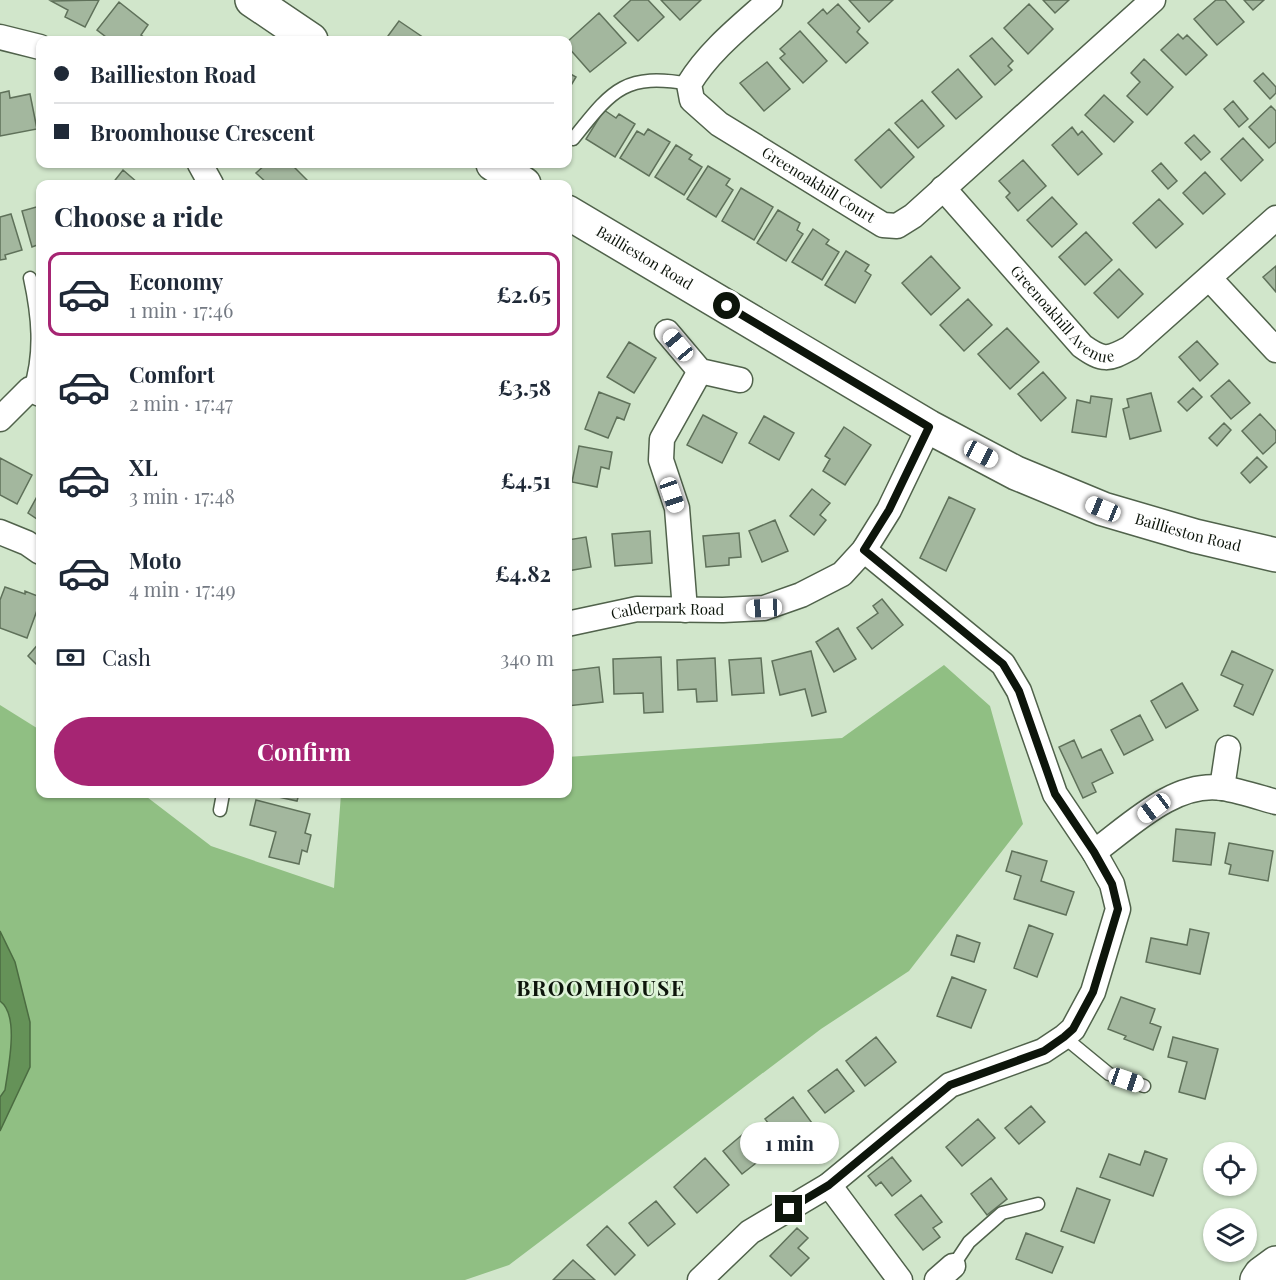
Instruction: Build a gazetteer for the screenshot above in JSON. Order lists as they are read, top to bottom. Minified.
{"streets":{"street":["Greenoakhill Court","Baillieston Road","Greenoakhill Avenue","Calderpark Road"]},"crossings":[["Greenoakhill Court","Greenoakhill Avenue"],["Baillieston Road","Calderpark Road"]],"districts":["BROOMHOUSE"],"page":{"banner":["Baillieston Road","Broomhouse Crescent"],"heading":"Choose a ride","list":[{"name":"Economy","note":"1 min · 17:46","value":"£2.65"},{"name":"Comfort","note":"2 min · 17:47","value":"£3.58"},{"name":"XL","note":"3 min · 17:48","value":"£4.51"},{"name":"Moto","note":"4 min · 17:49","value":"£4.82"}],"pay":["Cash","340 m"],"buttons":"Confirm","bubble":"1 min"}}
